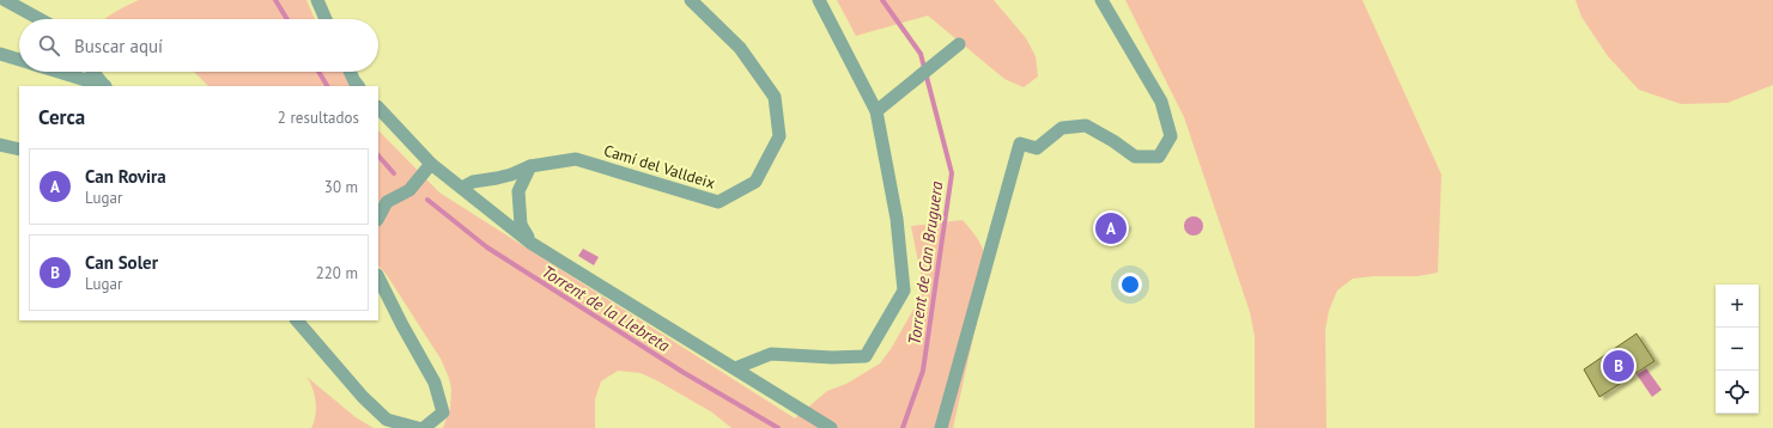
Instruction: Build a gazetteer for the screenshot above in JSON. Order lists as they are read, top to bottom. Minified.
{"streets":{"street":["Camí del Valldeix"]},"water":["Torrent de Can Bruguera","Torrent de la Llebreta"],"page":{"search":"Buscar aquí","heading":["Cerca","2 resultados"],"list":[{"mark":"A","name":"Can Rovira","note":"Lugar","value":"30 m"},{"mark":"B","name":"Can Soler","note":"Lugar","value":"220 m"}],"pins":["A","B"],"map_buttons":["+","−"]}}
